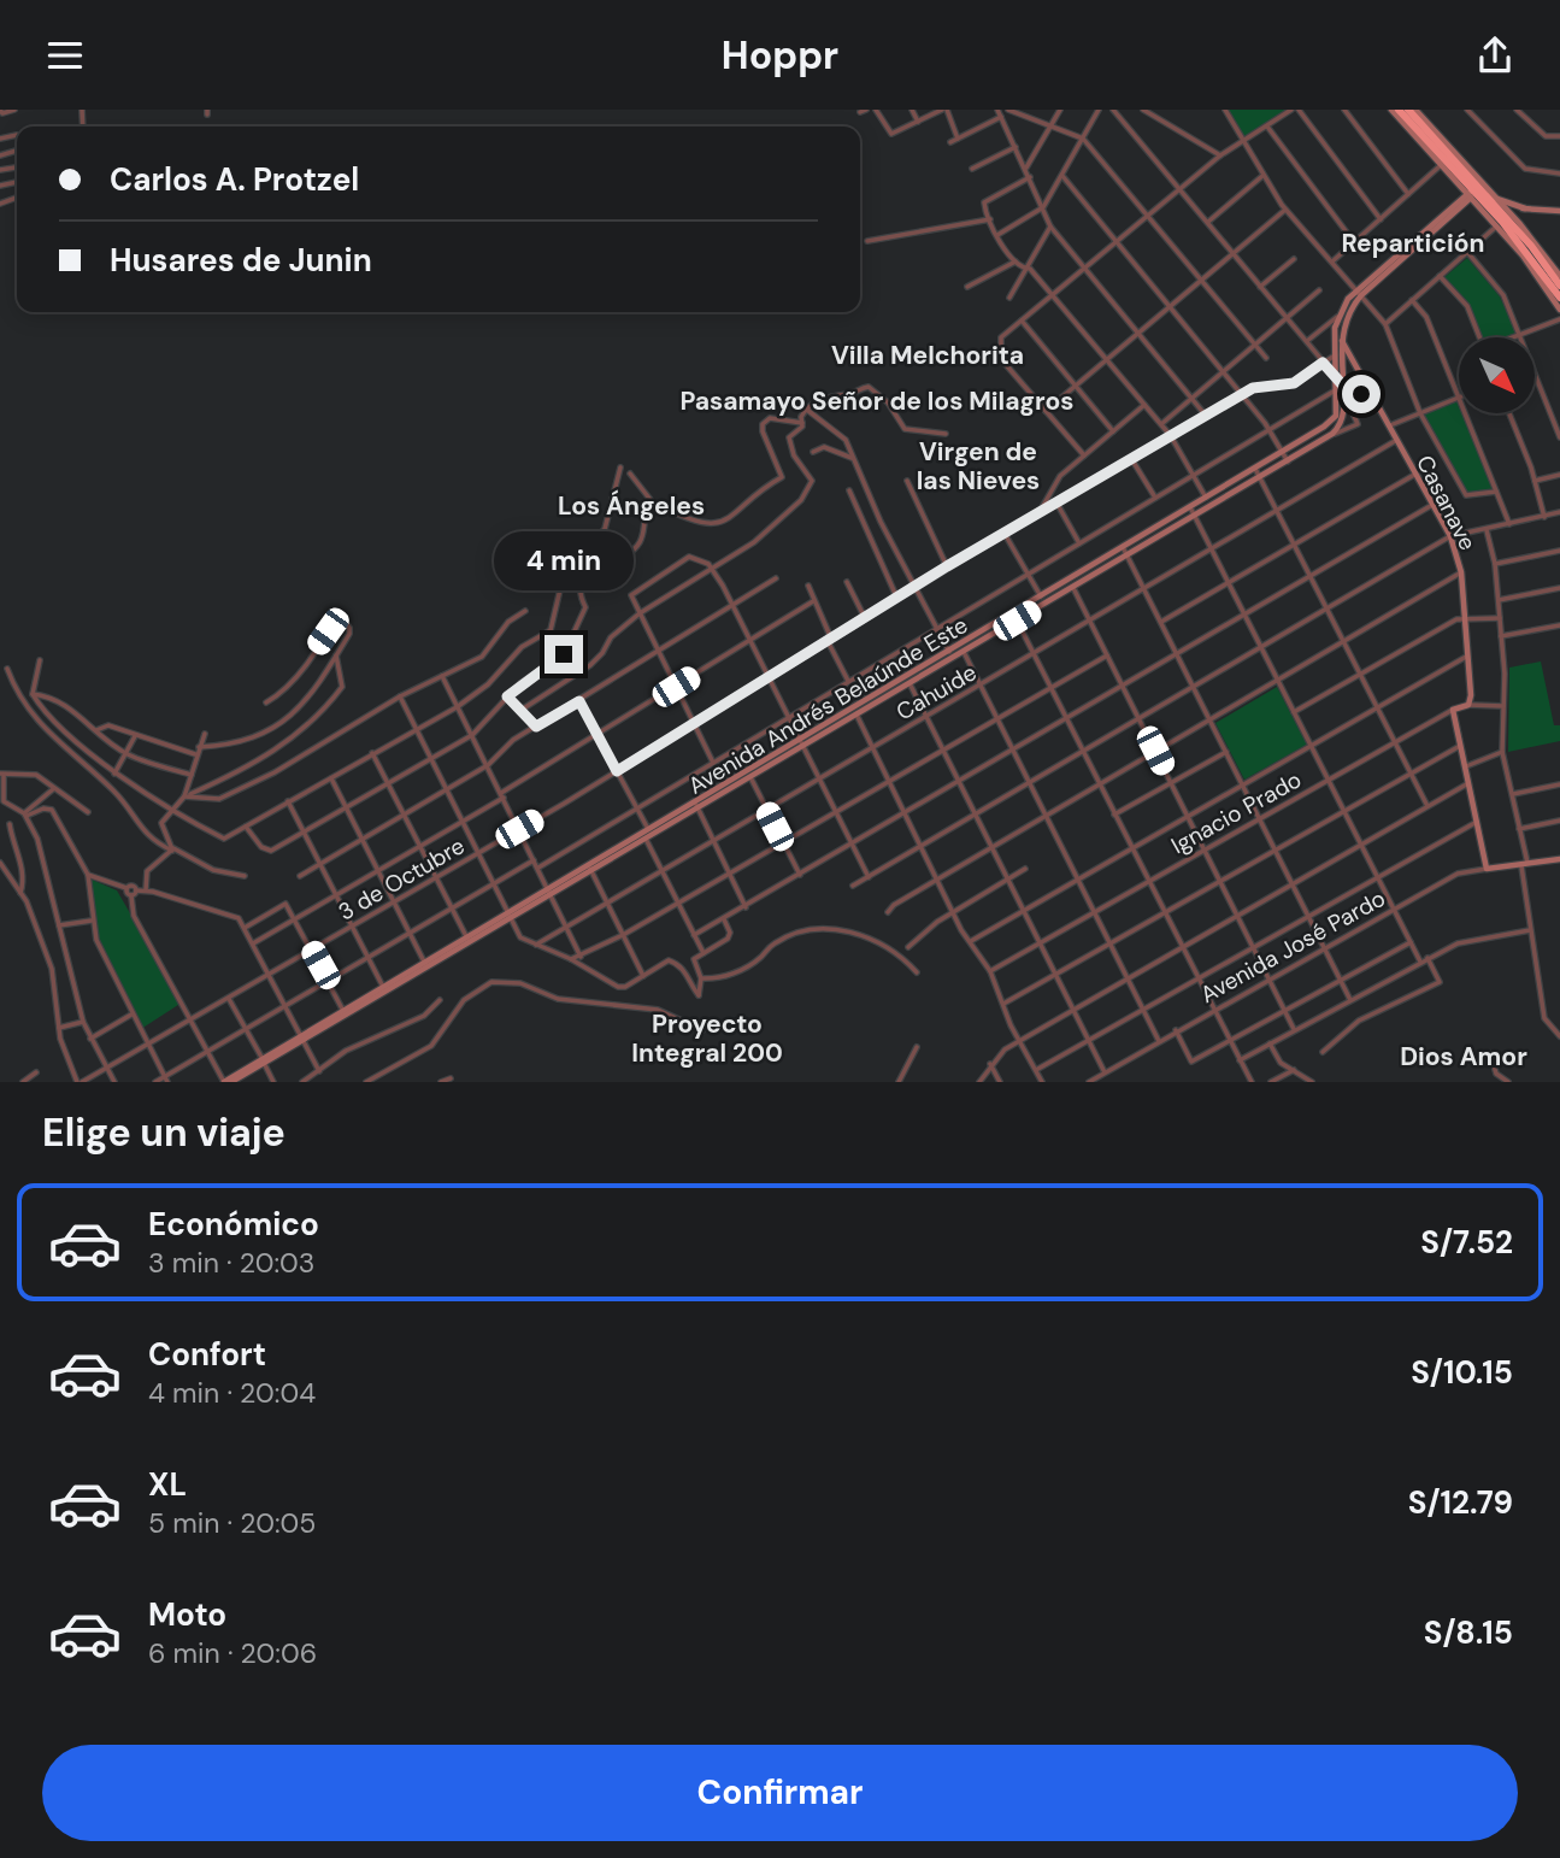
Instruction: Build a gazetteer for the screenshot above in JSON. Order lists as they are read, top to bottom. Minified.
{"streets":{"street":["Casanave","Cahuide","Avenida Andrés Belaúnde Este","Ignacio Prado","3 de Octubre","Avenida José Pardo"]},"crossings":[["Casanave","Cahuide"],["Casanave","Ignacio Prado"],["Avenida Andrés Belaúnde Este","3 de Octubre"]],"districts":["Repartición","Villa Melchorita","Pasamayo Señor de los Milagros","Virgen de las Nieves","Los Ángeles","Proyecto Integral 200","Dios Amor"],"north":"bottom right","page":{"header":"Hoppr","banner":["Carlos A. Protzel","Husares de Junin"],"bubble":"4 min","heading":"Elige un viaje","list":[{"name":"Económico","note":"3 min · 20:03","value":"S/7.52"},{"name":"Confort","note":"4 min · 20:04","value":"S/10.15"},{"name":"XL","note":"5 min · 20:05","value":"S/12.79"},{"name":"Moto","note":"6 min · 20:06","value":"S/8.15"}],"buttons":"Confirmar"}}
